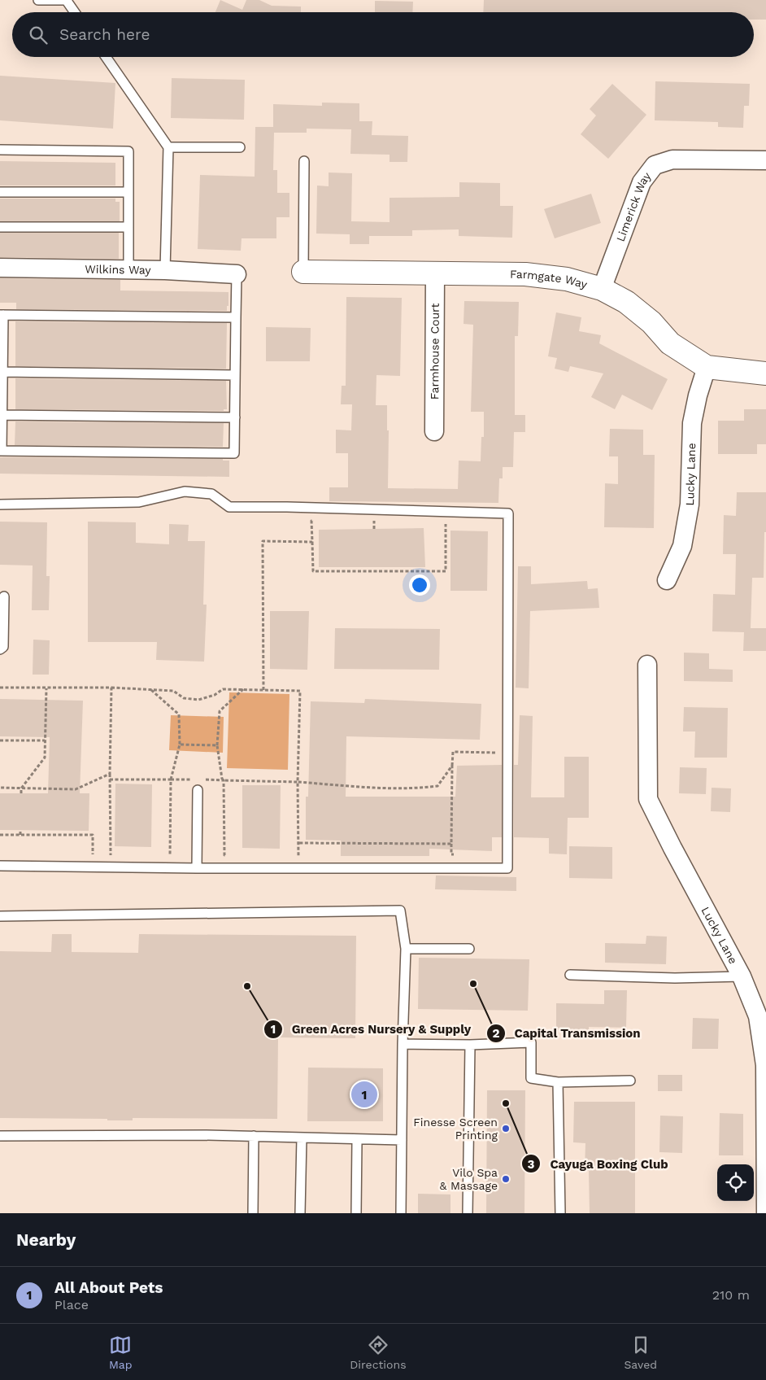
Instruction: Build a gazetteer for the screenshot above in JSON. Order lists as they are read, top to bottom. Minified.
{"streets":{"street":["Limerick Way","Wilkins Way","Farmgate Way","Farmhouse Court","Lucky Lane"]},"crossings":[["Limerick Way","Farmgate Way"],["Farmgate Way","Farmhouse Court"],["Farmgate Way","Lucky Lane"]],"places":["Capital Transmission","Green Acres Nursery & Supply","Cayuga Boxing Club","Finesse Screen Printing","Vilo Spa & Massage"],"page":{"search":"Search here","pins":"1","heading":"Nearby","list":[{"mark":"1","name":"All About Pets","note":"Place","value":"210 m"}],"nav":["Map","Directions","Saved"]}}
